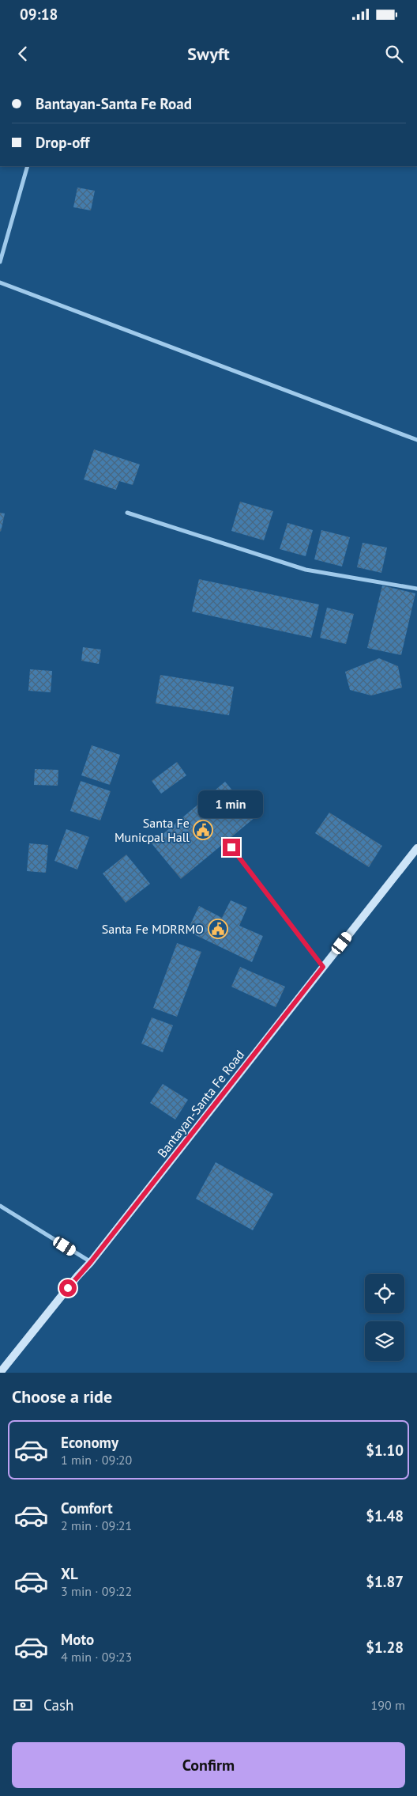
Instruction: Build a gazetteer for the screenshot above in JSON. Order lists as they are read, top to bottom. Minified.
{"streets":{"main road":["Bantayan-Santa Fe Road"]},"places":{"public building":["Santa Fe Municpal Hall","Santa Fe MDRRMO"]},"page":{"status":"09:18","header":"Swyft","banner":["Bantayan-Santa Fe Road","Drop-off"],"bubble":"1 min","heading":"Choose a ride","list":[{"name":"Economy","note":"1 min · 09:20","value":"$1.10"},{"name":"Comfort","note":"2 min · 09:21","value":"$1.48"},{"name":"XL","note":"3 min · 09:22","value":"$1.87"},{"name":"Moto","note":"4 min · 09:23","value":"$1.28"}],"pay":["Cash","190 m"],"buttons":"Confirm"}}
